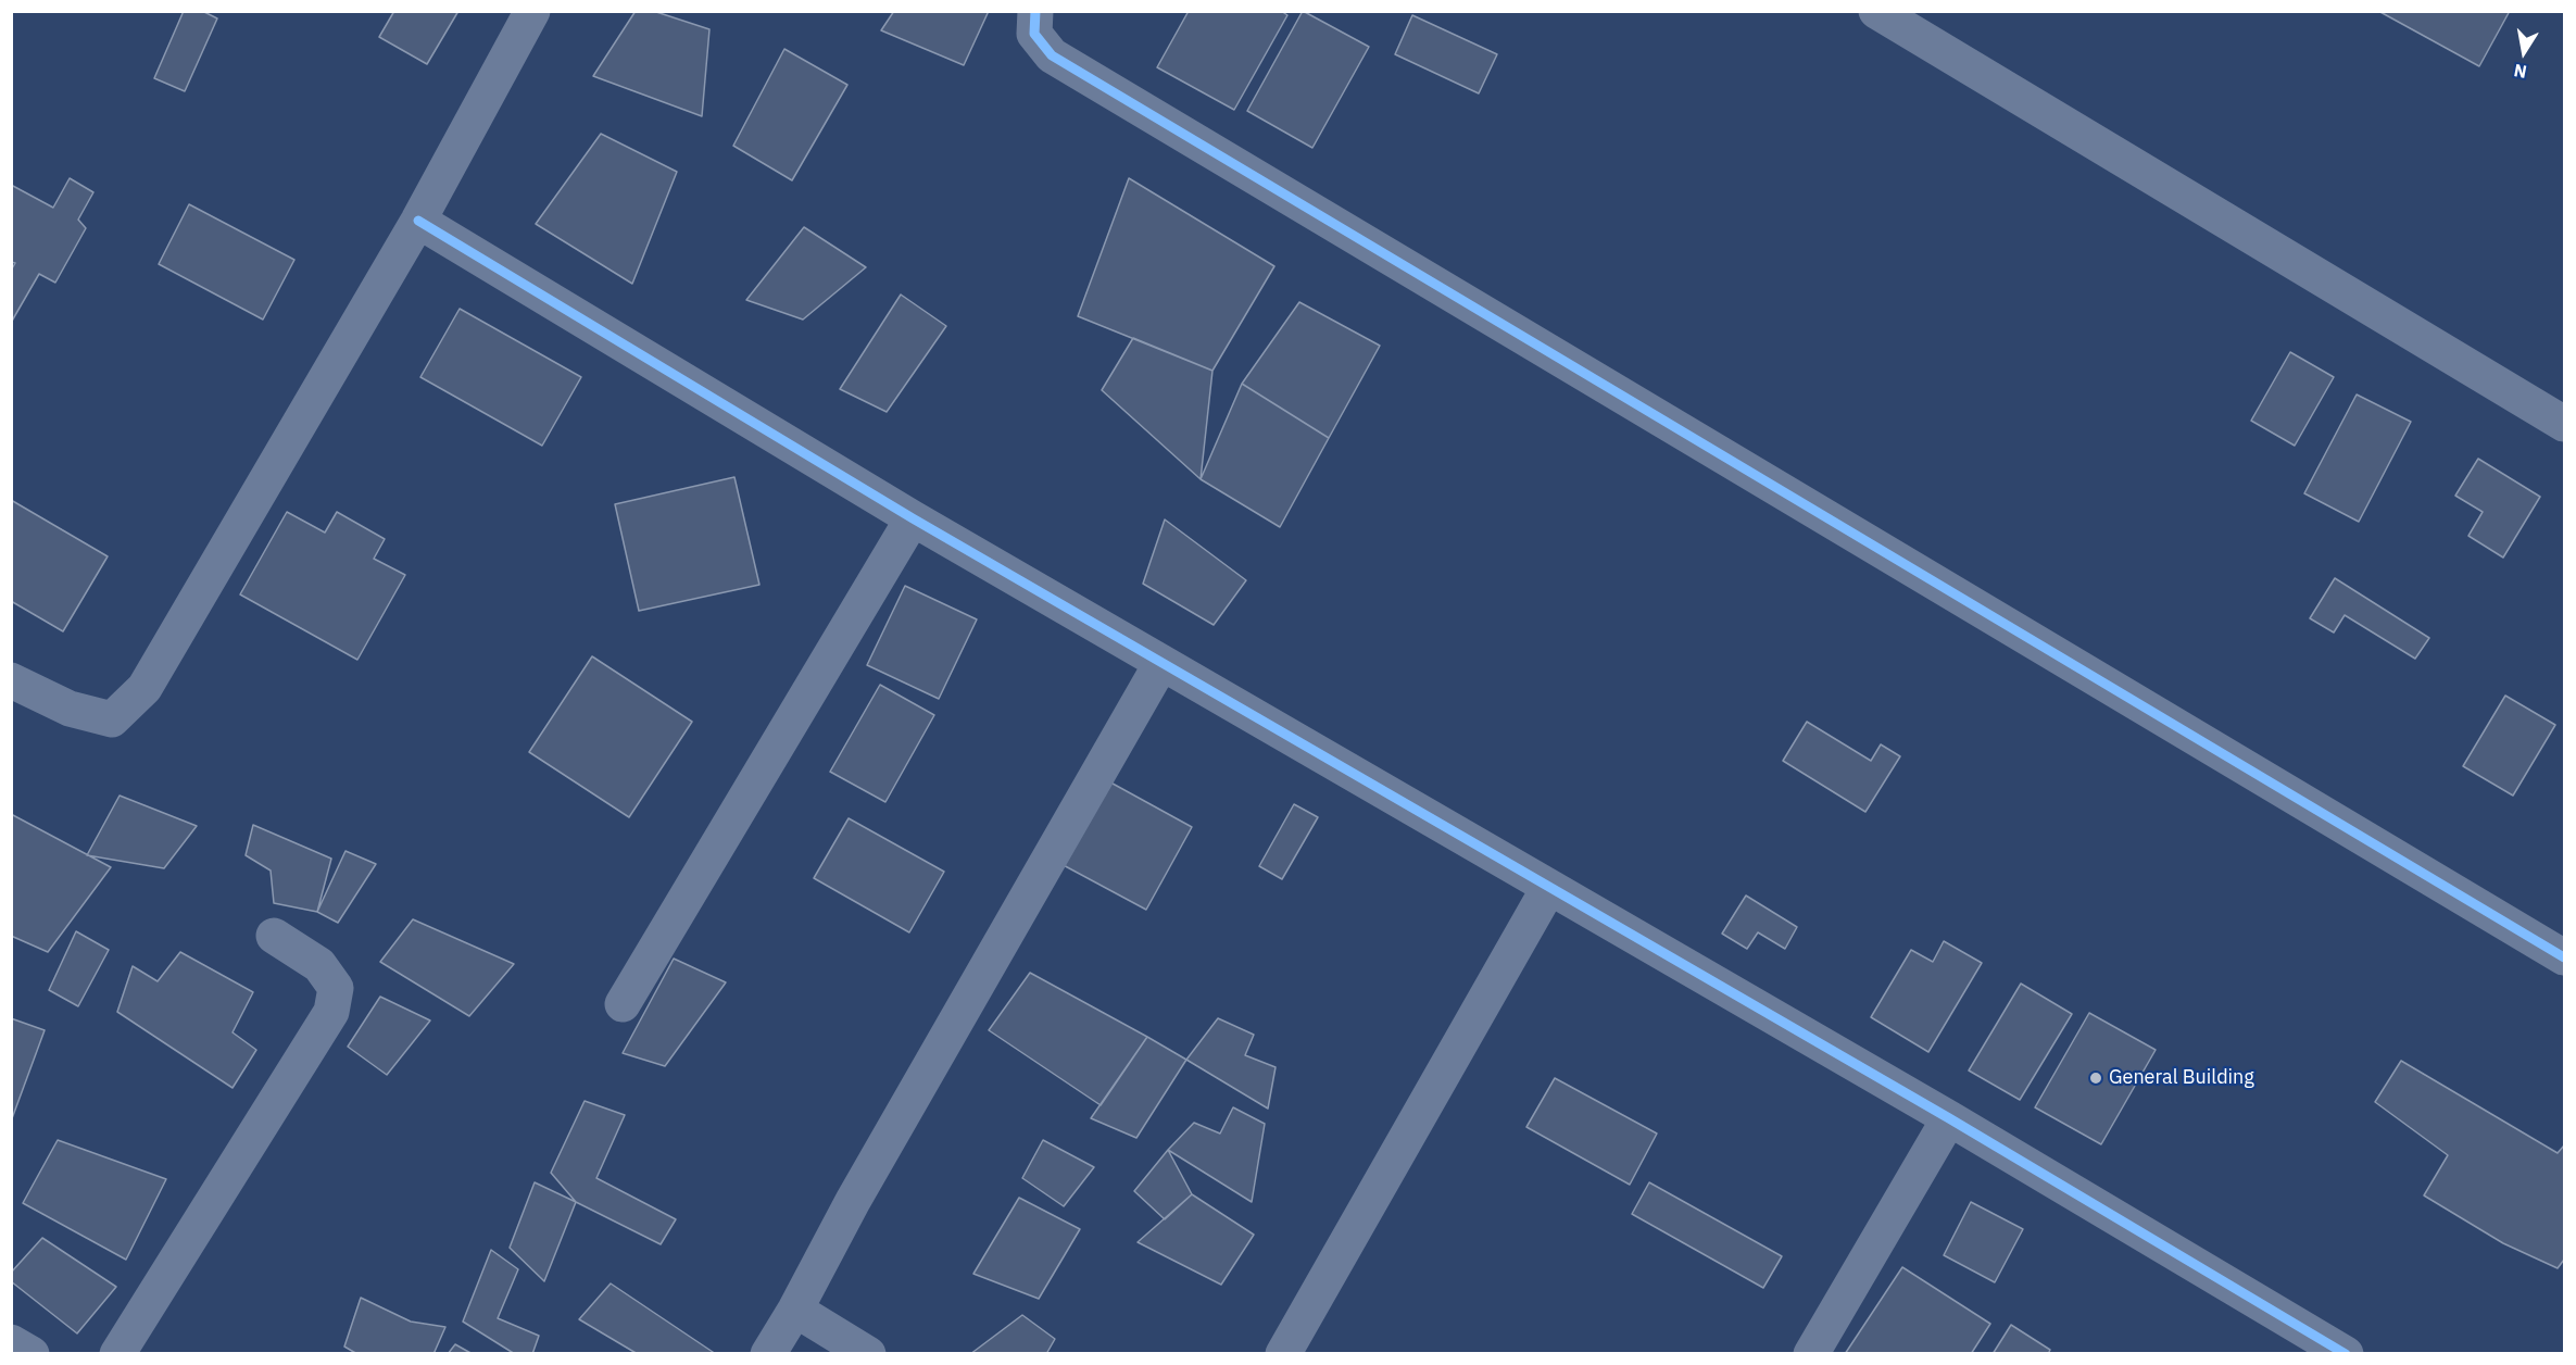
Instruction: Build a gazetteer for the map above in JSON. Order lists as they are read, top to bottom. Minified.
{"places":["General Building"],"north":"bottom"}
